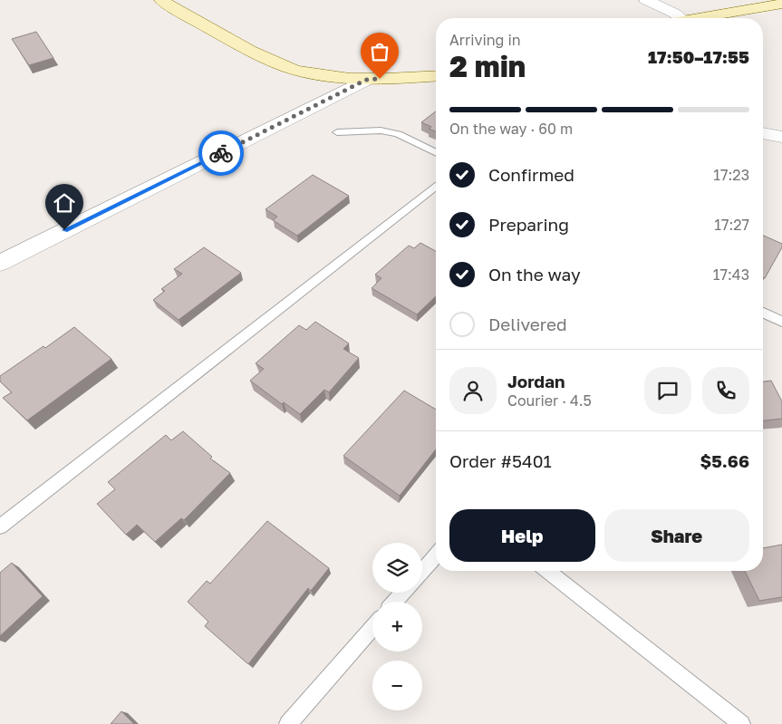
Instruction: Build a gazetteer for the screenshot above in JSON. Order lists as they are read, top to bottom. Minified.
{"page":{"heading":["2 min","Arriving in","17:50–17:55"],"panel":["Jordan","Courier · 4.5","Order #5401","$5.66"],"bar":"On the way · 60 m","list":[["Confirmed","17:23"],["Preparing","17:27"],["On the way","17:43"],"Delivered"],"buttons":["Help","Share"],"map_buttons":["+","−"]}}
